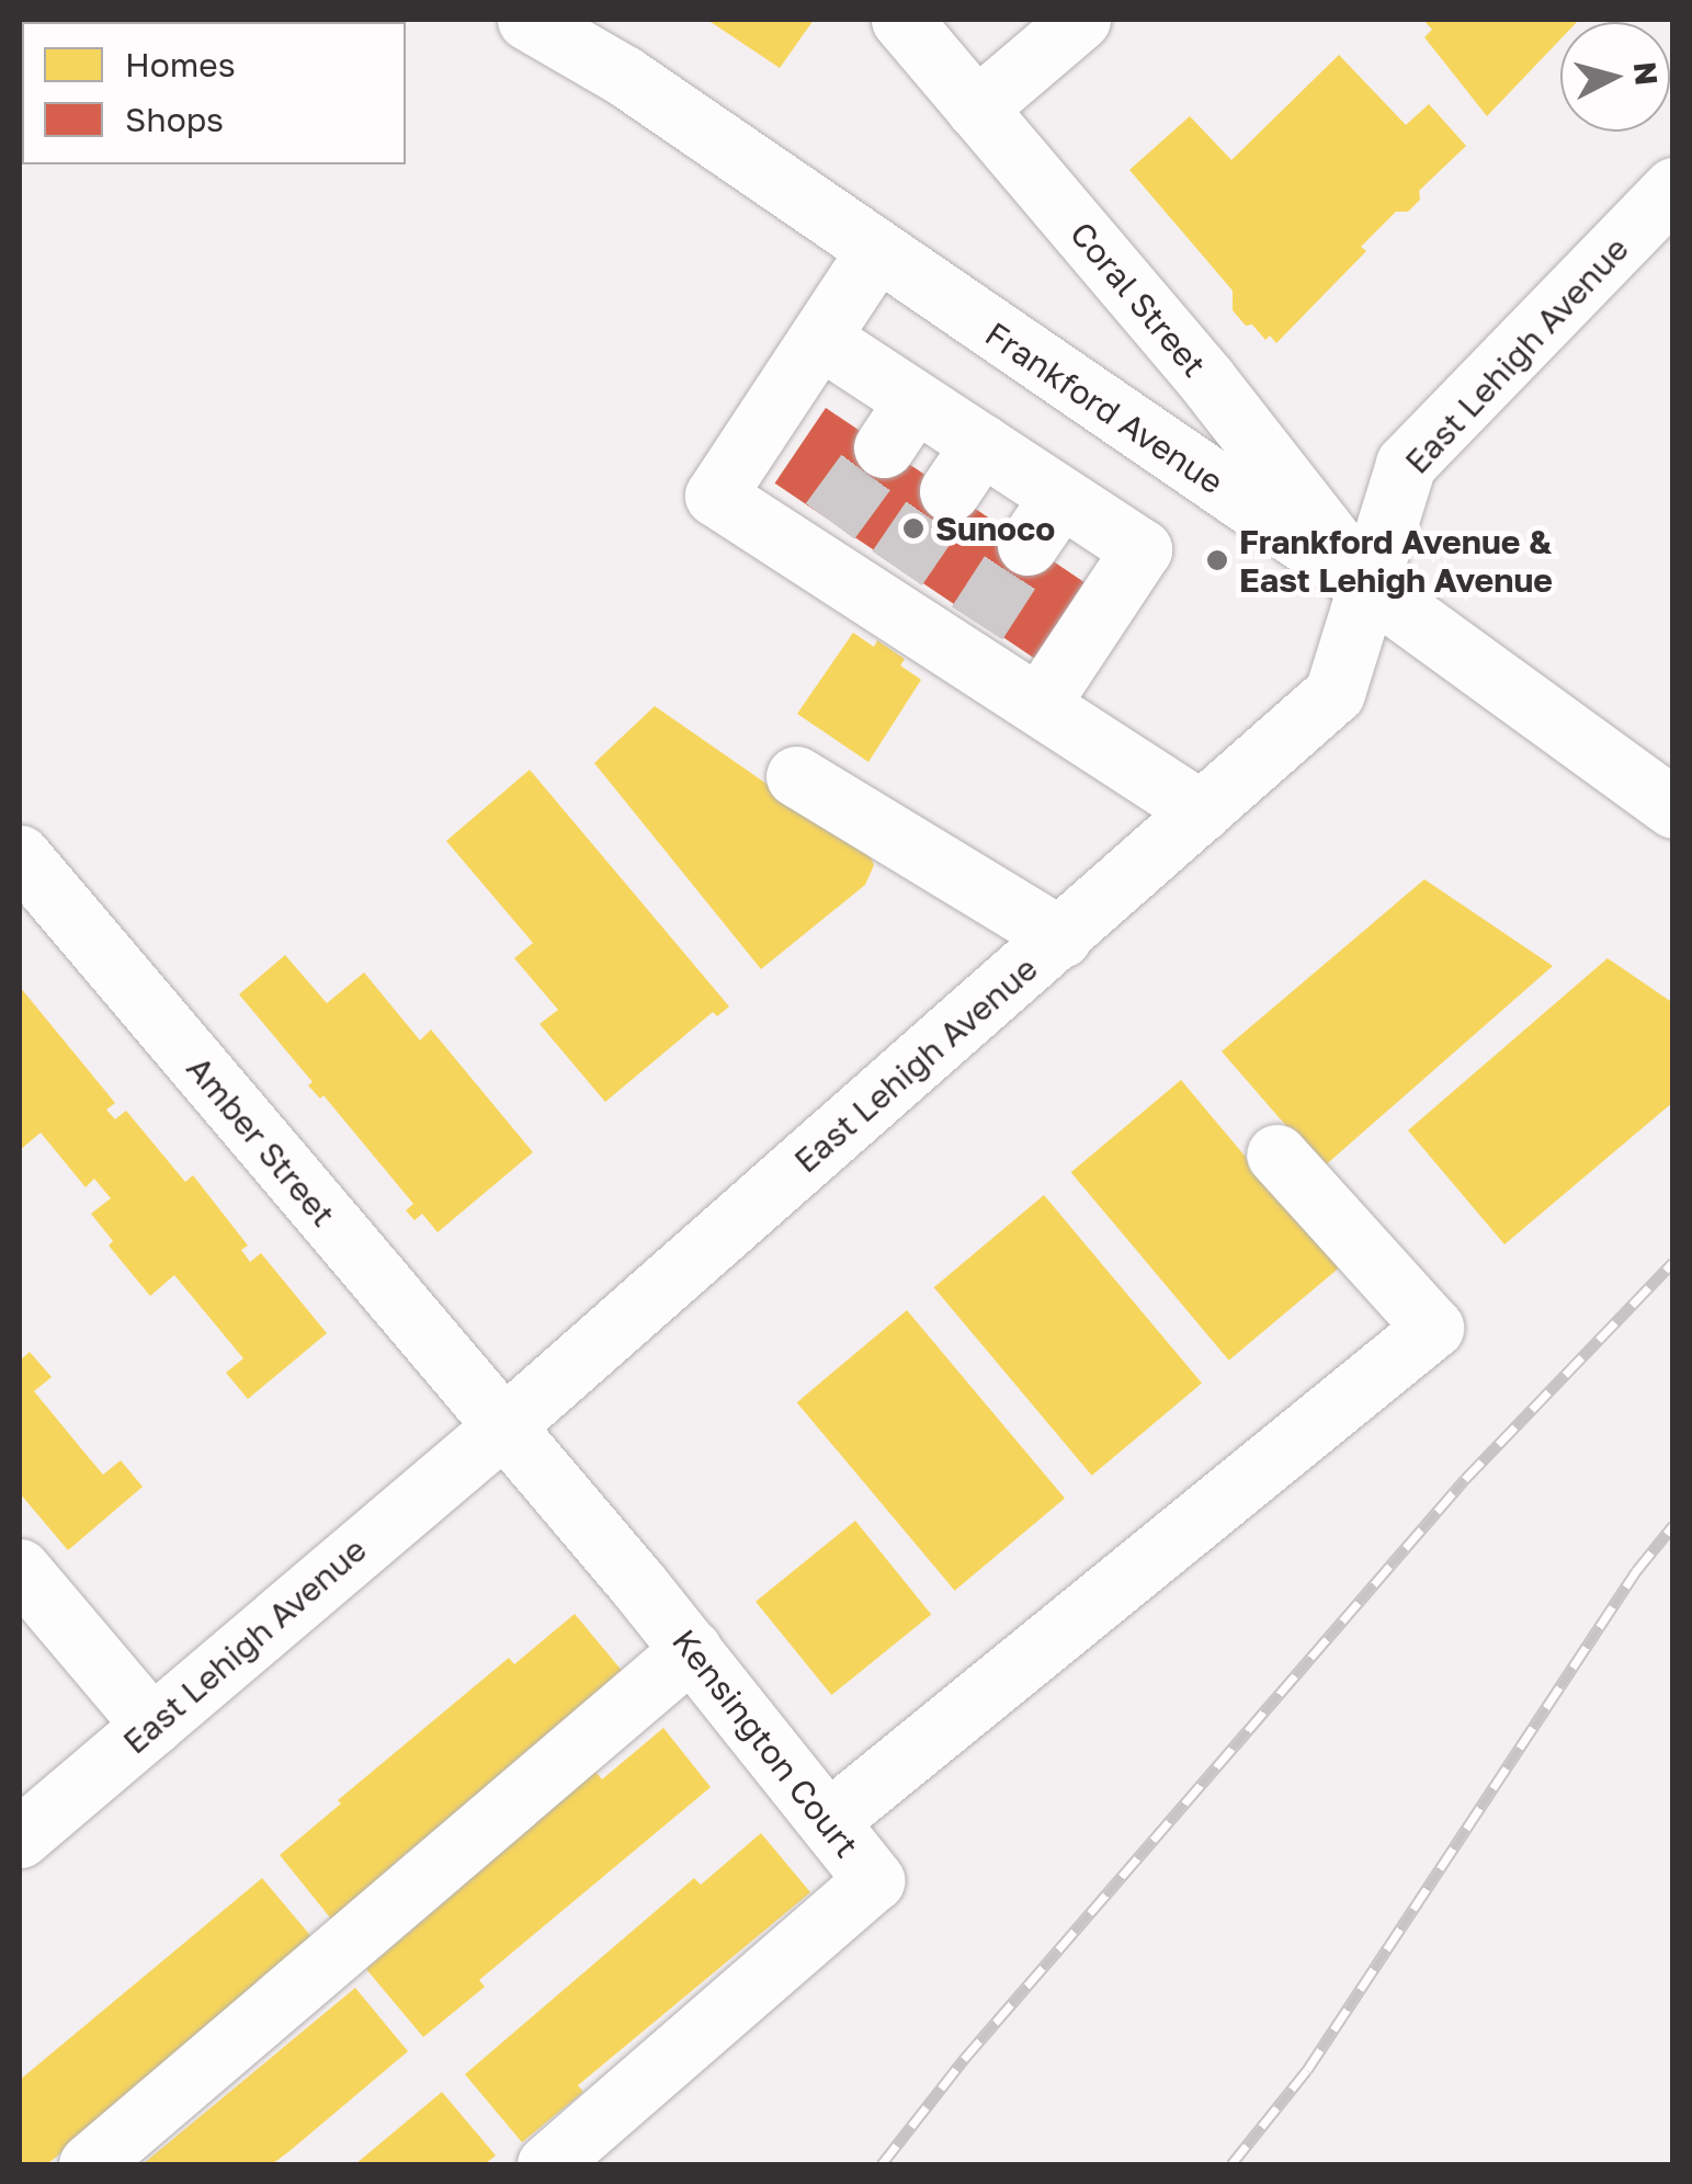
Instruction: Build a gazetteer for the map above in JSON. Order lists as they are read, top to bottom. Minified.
{"streets":{"main road":["Coral Street","East Lehigh Avenue","Frankford Avenue","Amber Street","Kensington Court"]},"crossings":[["Coral Street","East Lehigh Avenue"],["Coral Street","Frankford Avenue"],["East Lehigh Avenue","Frankford Avenue"],["East Lehigh Avenue","Amber Street"],["East Lehigh Avenue","Kensington Court"],["Amber Street","Kensington Court"]],"places":["Sunoco","Frankford Avenue & East Lehigh Avenue"],"legend":["Homes","Shops"],"north":"right"}
